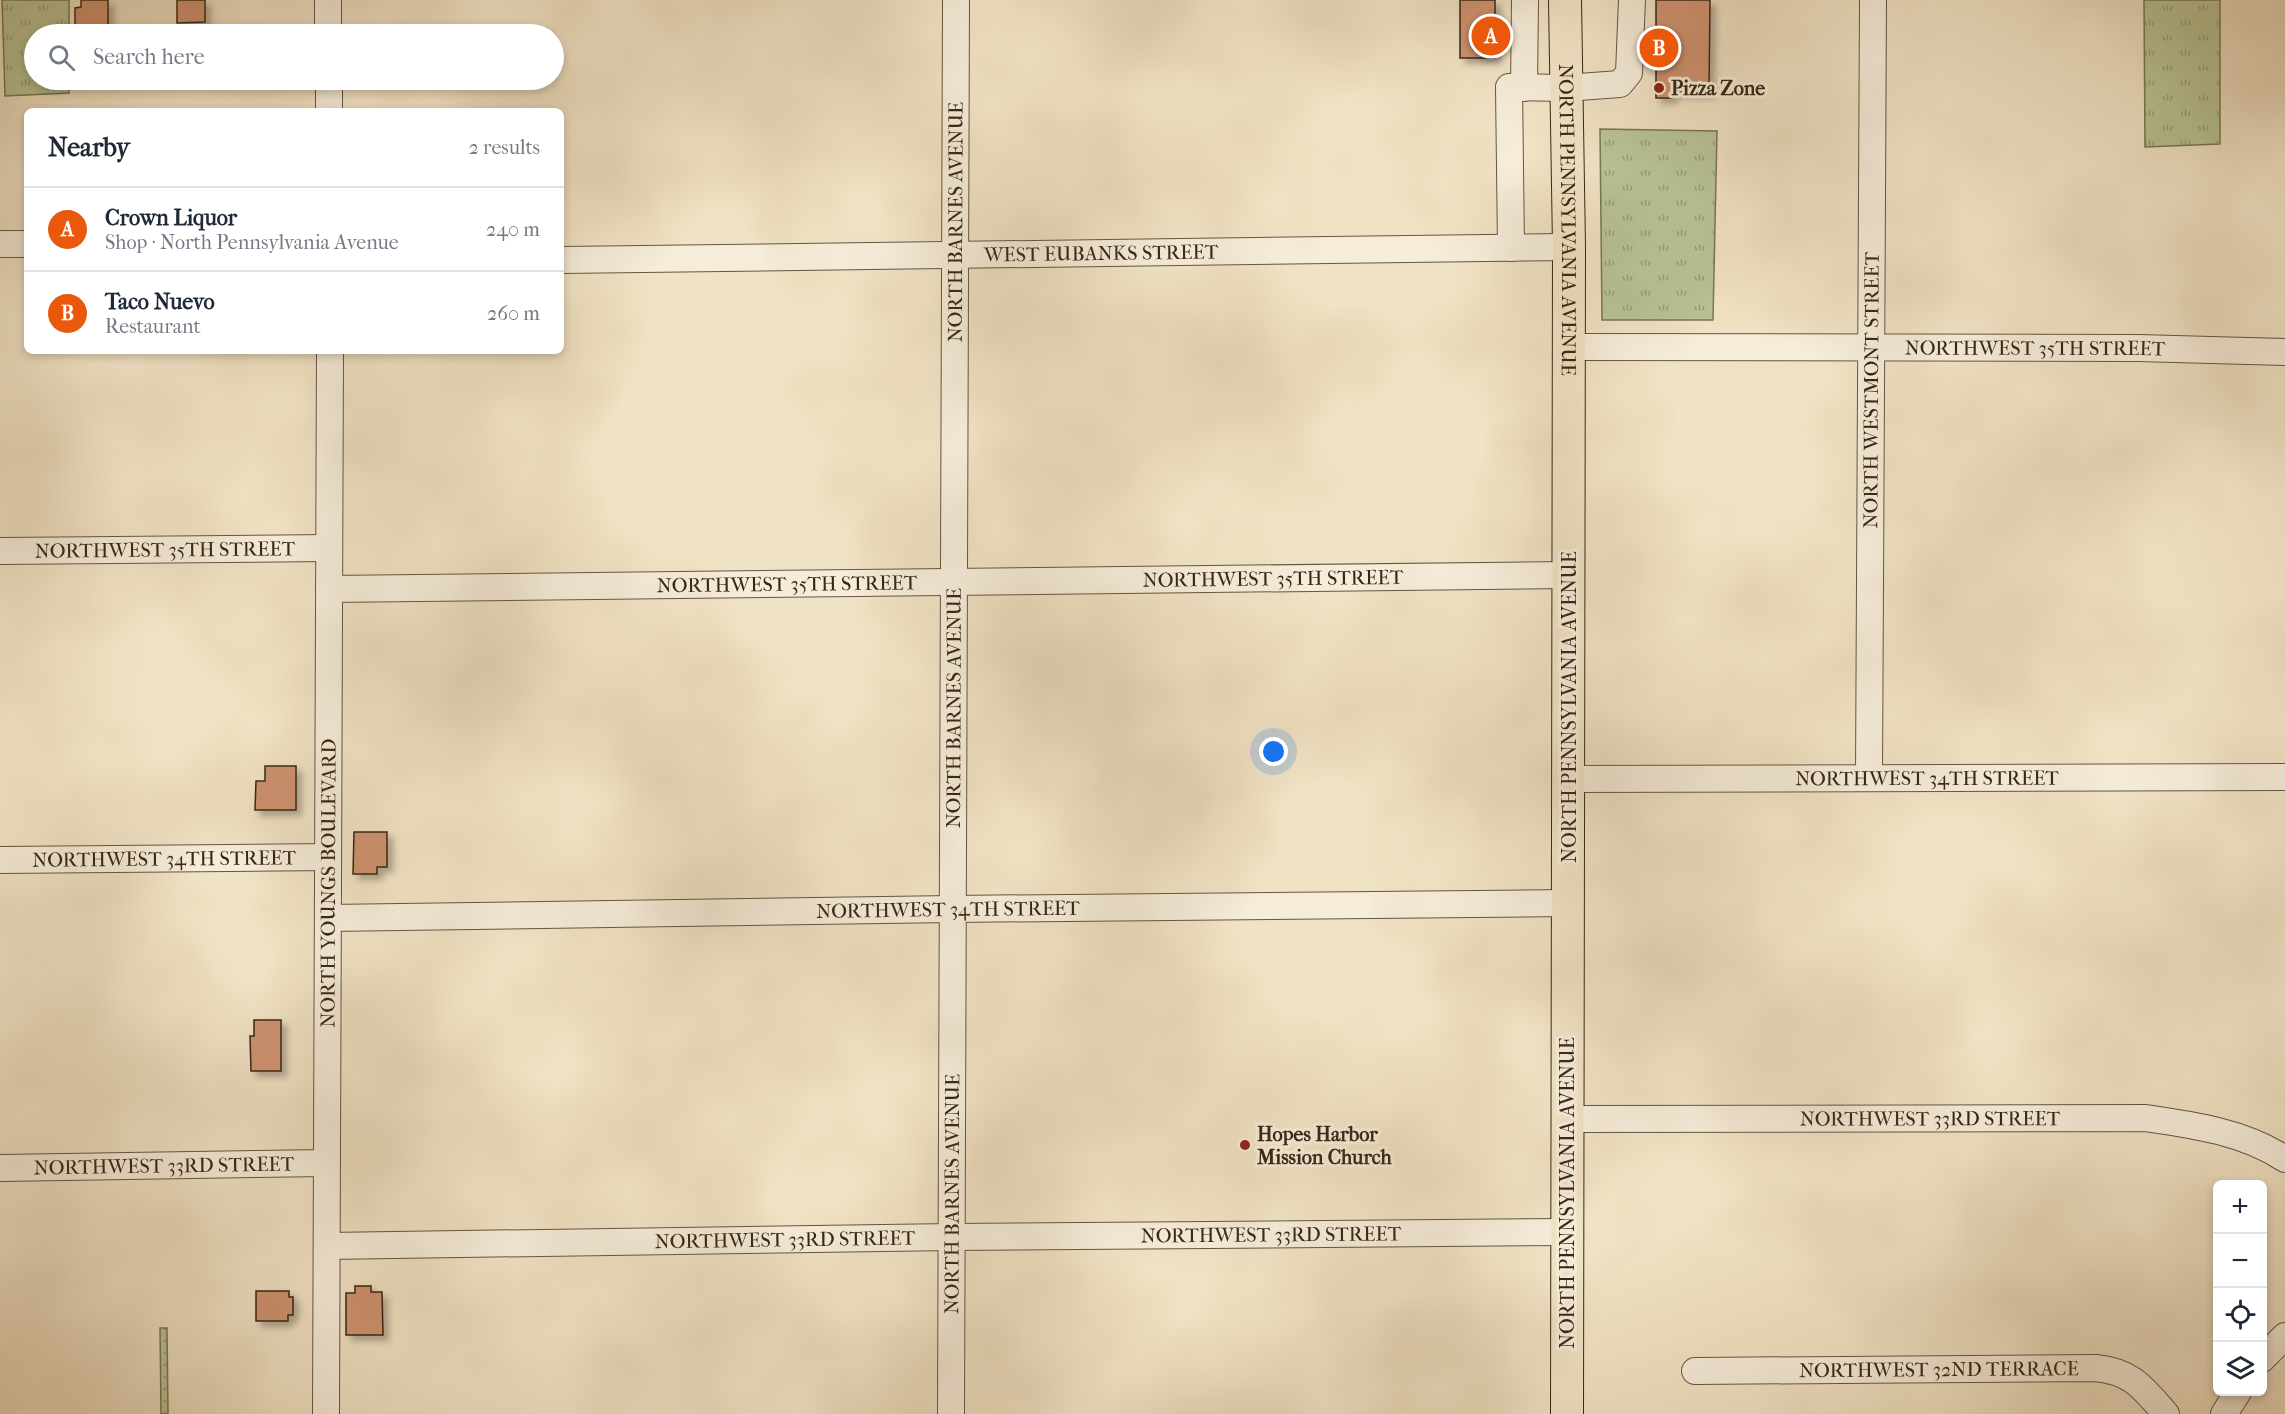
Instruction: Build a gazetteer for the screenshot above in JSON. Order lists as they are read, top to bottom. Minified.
{"streets":{"main road":["NORTH PENNSYLVANIA AVENUE"],"street":["NORTH BARNES AVENUE","WEST EUBANKS STREET","NORTHWEST 35TH STREET","NORTH WESTMONT STREET","NORTHWEST 34TH STREET","NORTH YOUNGS BOULEVARD","NORTHWEST 33RD STREET","NORTHWEST 32ND TERRACE"]},"crossings":[["NORTH BARNES AVENUE","WEST EUBANKS STREET"],["NORTH BARNES AVENUE","NORTHWEST 35TH STREET"],["NORTH BARNES AVENUE","NORTHWEST 34TH STREET"],["NORTH BARNES AVENUE","NORTHWEST 33RD STREET"],["NORTH PENNSYLVANIA AVENUE","WEST EUBANKS STREET"],["NORTH PENNSYLVANIA AVENUE","NORTHWEST 35TH STREET"],["NORTH PENNSYLVANIA AVENUE","NORTHWEST 34TH STREET"],["NORTH PENNSYLVANIA AVENUE","NORTHWEST 33RD STREET"],["NORTHWEST 35TH STREET","NORTH WESTMONT STREET"],["NORTHWEST 35TH STREET","NORTH YOUNGS BOULEVARD"],["NORTH WESTMONT STREET","NORTHWEST 34TH STREET"],["NORTHWEST 34TH STREET","NORTH YOUNGS BOULEVARD"],["NORTH YOUNGS BOULEVARD","NORTHWEST 33RD STREET"]],"places":["Pizza Zone","Hopes Harbor Mission Church"],"page":{"pins":["A","B"],"search":"Search here","heading":["Nearby","2 results"],"list":[{"mark":"A","name":"Crown Liquor","note":"Shop · North Pennsylvania Avenue","value":"240 m"},{"mark":"B","name":"Taco Nuevo","note":"Restaurant","value":"260 m"}],"map_buttons":["+","−"]}}
